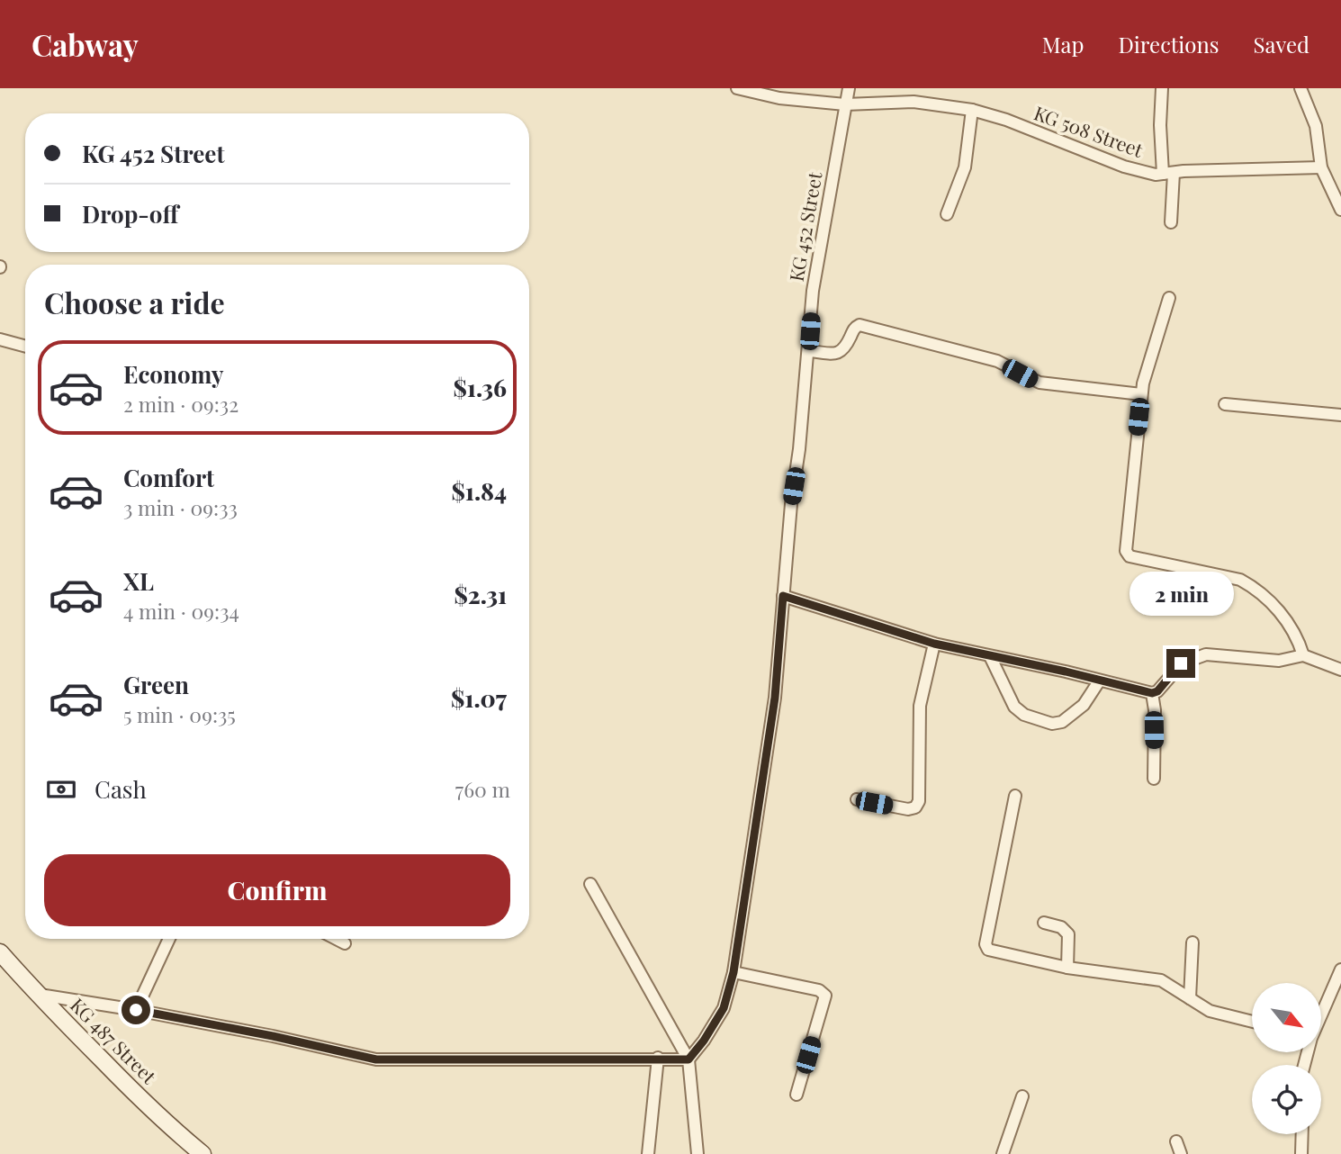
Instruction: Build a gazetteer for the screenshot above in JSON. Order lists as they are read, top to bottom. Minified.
{"streets":{"main road":["KG 487 Street"],"street":["KG 508 Street","KG 452 Street"]},"crossings":[["KG 508 Street","KG 452 Street"]],"north":"bottom right","page":{"header":"Cabway","nav":["Map","Directions","Saved"],"banner":["KG 452 Street","Drop-off"],"heading":"Choose a ride","list":[{"name":"Economy","note":"2 min · 09:32","value":"$1.36"},{"name":"Comfort","note":"3 min · 09:33","value":"$1.84"},{"name":"XL","note":"4 min · 09:34","value":"$2.31"},{"name":"Green","note":"5 min · 09:35","value":"$1.07"}],"bubble":"2 min","pay":["Cash","760 m"],"buttons":"Confirm"}}
